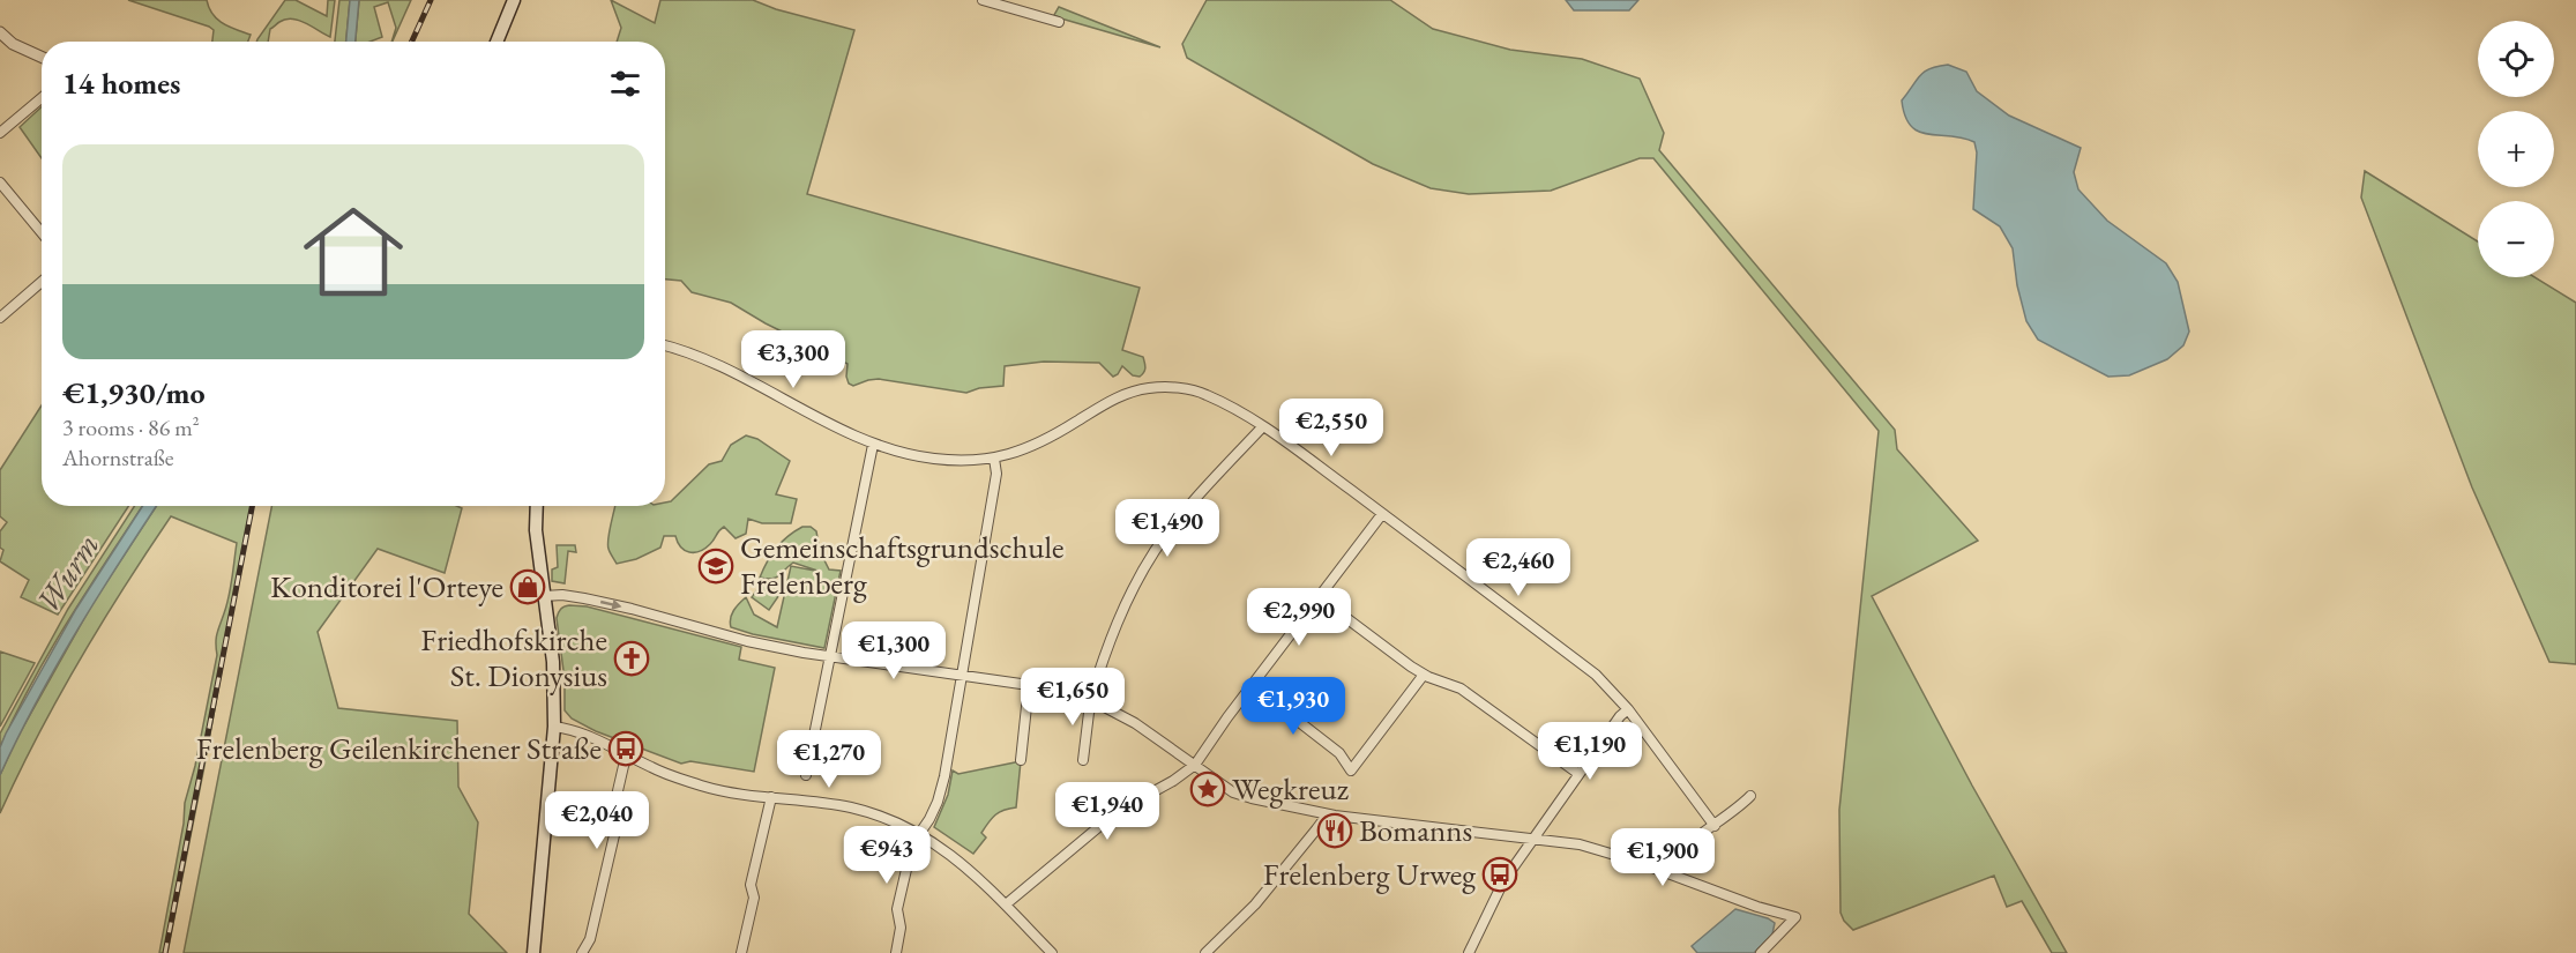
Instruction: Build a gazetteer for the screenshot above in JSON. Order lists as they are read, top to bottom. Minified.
{"water":["Wurm"],"places":{"school or university":["Gemeinschaftsgrundschule Frelenberg"],"shop":["Konditorei l'Orteye"],"church":["Friedhofskirche St. Dionysius"],"bus stop":["Frelenberg Geilenkirchener Straße","Frelenberg Urweg"],"place":["Wegkreuz"],"restaurant":["Bomanns"]},"page":{"map_buttons":["+","−"],"heading":"14 homes","list":[{"name":"€1,930/mo","note":"3 rooms · 86 m² · Ahornstraße"}],"price":["€3,300","€2,550","€1,490","€2,460","€2,990","€1,300","€1,650","€1,930","€1,190","€1,270","€1,940","€2,040","€943","€1,900"]}}
